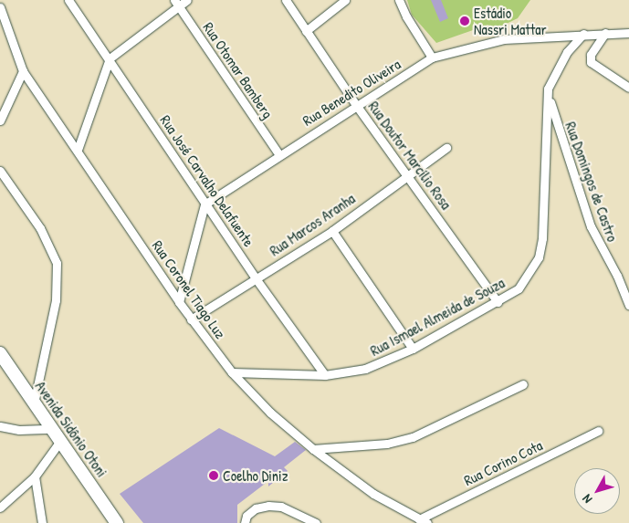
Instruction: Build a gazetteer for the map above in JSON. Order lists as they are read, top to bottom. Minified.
{"streets":{"main road":["Avenida Sidônio Otoni"],"street":["Rua Otomar Bamberg","Rua Benedito Oliveira","Rua Doutor Marcílio Rosa","Rua José Carvalho Delafuente","Rua Domingos de Castro","Rua Marcos Aranha","Rua Coronel Tiago Luz","Rua Ismael Almeida de Souza","Rua Corino Cota"]},"crossings":[["Rua Otomar Bamberg","Rua Benedito Oliveira"],["Rua Benedito Oliveira","Rua Doutor Marcílio Rosa"],["Rua Benedito Oliveira","Rua José Carvalho Delafuente"],["Rua Benedito Oliveira","Rua Ismael Almeida de Souza"],["Rua Doutor Marcílio Rosa","Rua Marcos Aranha"],["Rua Doutor Marcílio Rosa","Rua Ismael Almeida de Souza"],["Rua José Carvalho Delafuente","Rua Marcos Aranha"],["Rua José Carvalho Delafuente","Rua Ismael Almeida de Souza"],["Rua Domingos de Castro","Rua Ismael Almeida de Souza"],["Rua Marcos Aranha","Rua Coronel Tiago Luz"],["Rua Coronel Tiago Luz","Rua Ismael Almeida de Souza"],["Rua Coronel Tiago Luz","Rua Corino Cota"]],"places":["Estádio Nassri Mattar","Coelho Diniz"],"north":"bottom left"}
